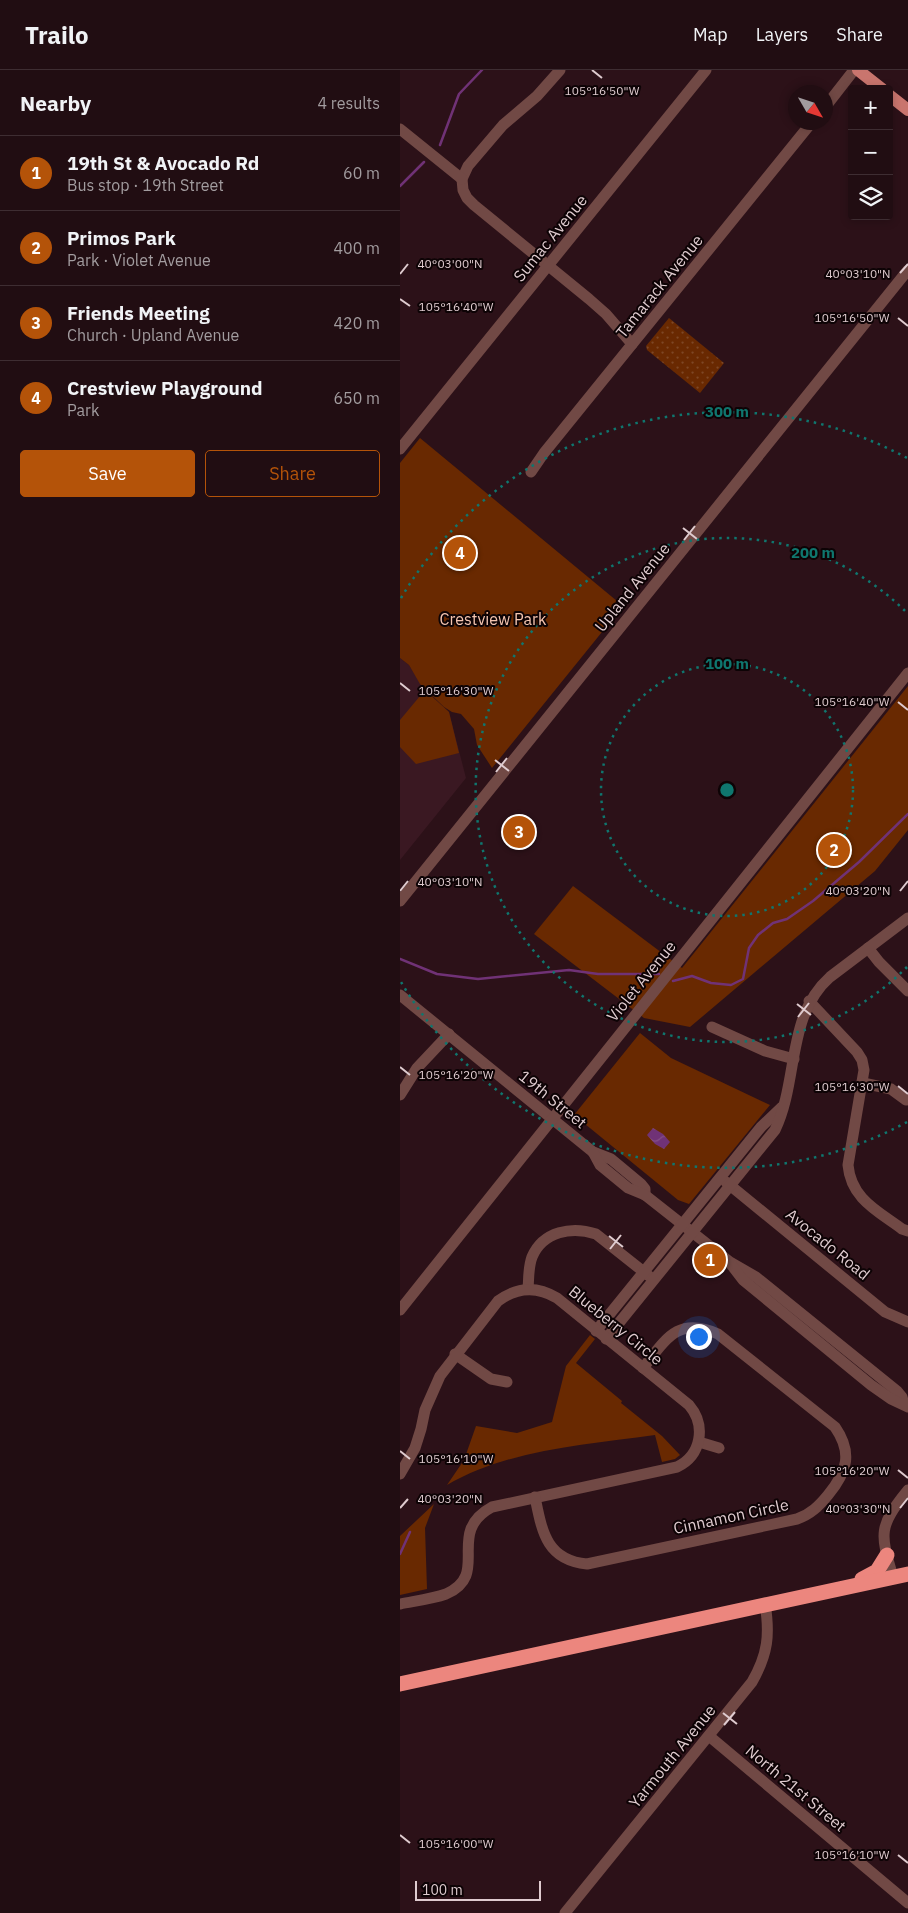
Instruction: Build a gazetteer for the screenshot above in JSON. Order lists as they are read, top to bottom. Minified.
{"streets":{"street":["Sumac Avenue","Tamarack Avenue","Upland Avenue","Violet Avenue","19th Street","Avocado Road","Blueberry Circle","Cinnamon Circle","Yarmouth Avenue","North 21st Street"]},"crossings":[["Violet Avenue","19th Street"],["Blueberry Circle","Cinnamon Circle"],["Yarmouth Avenue","North 21st Street"]],"parks":["Crestview Park"],"scale_bar":"100 m","north":"bottom right","page":{"header":"Trailo","nav":["Map","Layers","Share"],"heading":["Nearby","4 results"],"map_buttons":["+","−"],"list":[{"mark":"1","name":"19th St & Avocado Rd","note":"Bus stop · 19th Street","value":"60 m"},{"mark":"2","name":"Primos Park","note":"Park · Violet Avenue","value":"400 m"},{"mark":"3","name":"Friends Meeting","note":"Church · Upland Avenue","value":"420 m"},{"mark":"4","name":"Crestview Playground","note":"Park","value":"650 m"}],"buttons":["Save","Share"],"pins":["4","3","2","1"],"scale":"100 m"},"coordinates":["105°16'50\"W","40°03'00\"N","40°03'10\"N","105°16'40\"W","105°16'30\"W","40°03'20\"N","105°16'20\"W","105°16'10\"W","40°03'30\"N","105°16'00\"W"],"rings":["300 m","200 m","100 m"]}
